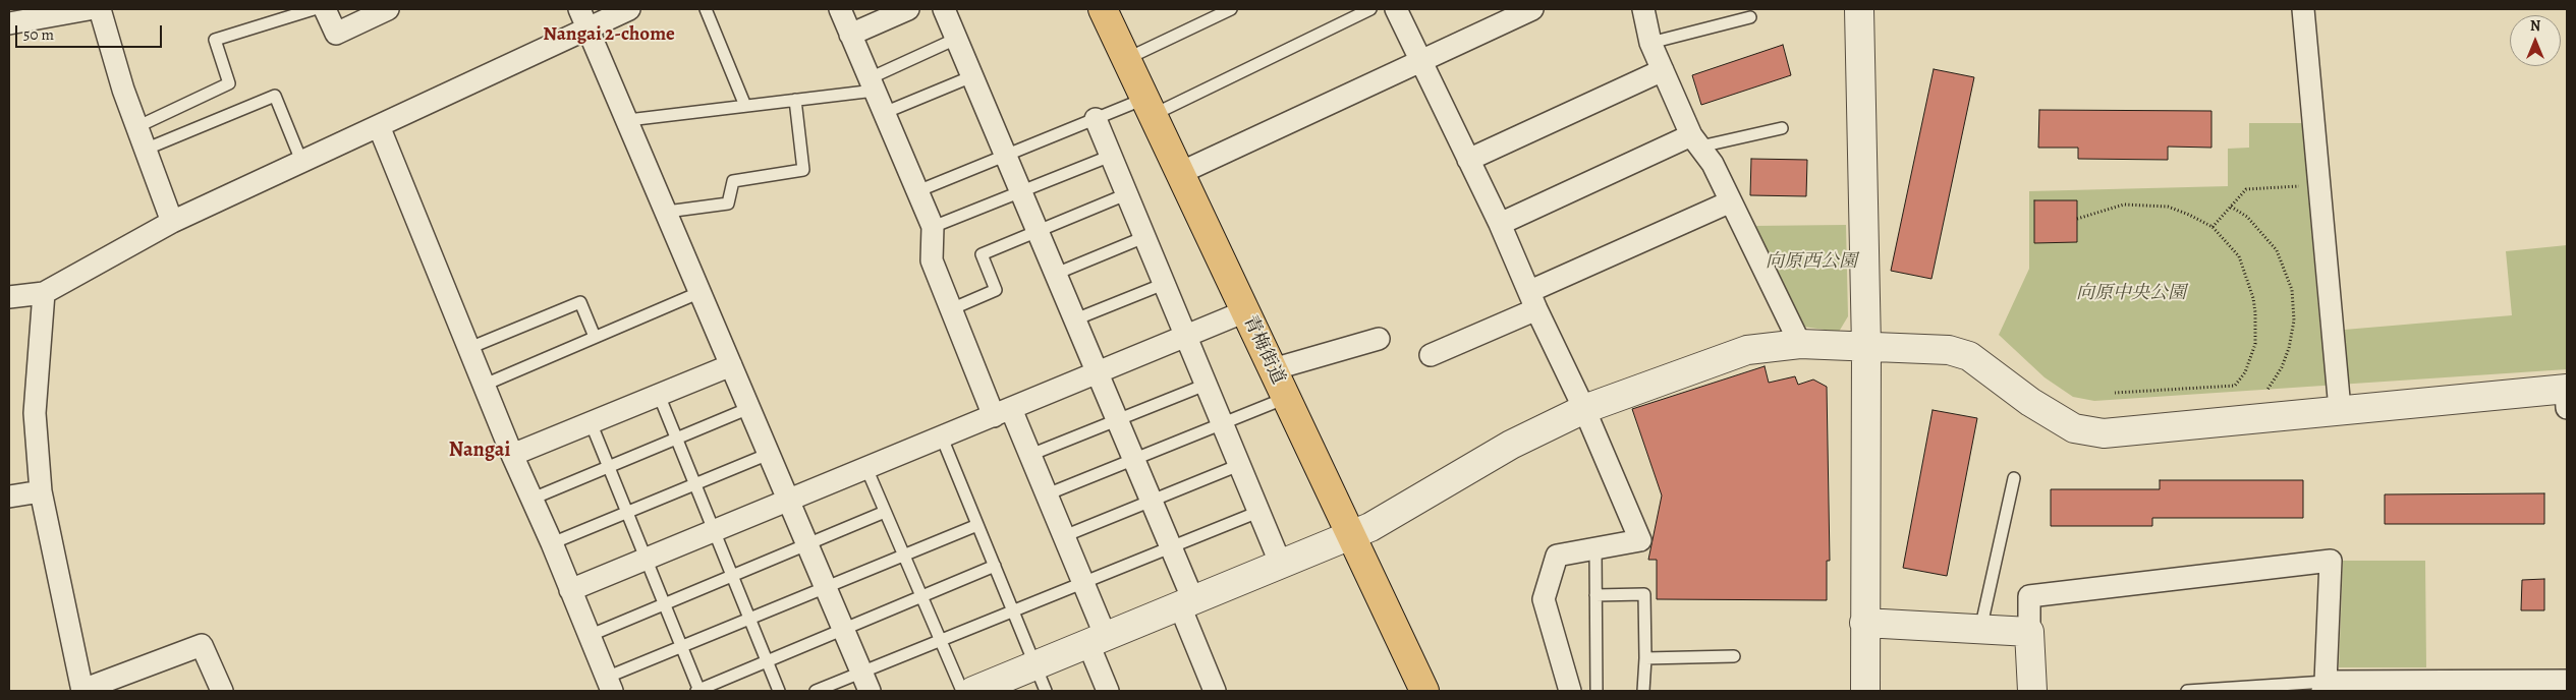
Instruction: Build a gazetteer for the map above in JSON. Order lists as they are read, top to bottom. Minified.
{"streets":{"main road":["青梅街道"]},"districts":["Nangai 2-chome","Nangai"],"parks":["向原西公園","向原中央公園"],"scale_bar":"50 m","north":"top"}
